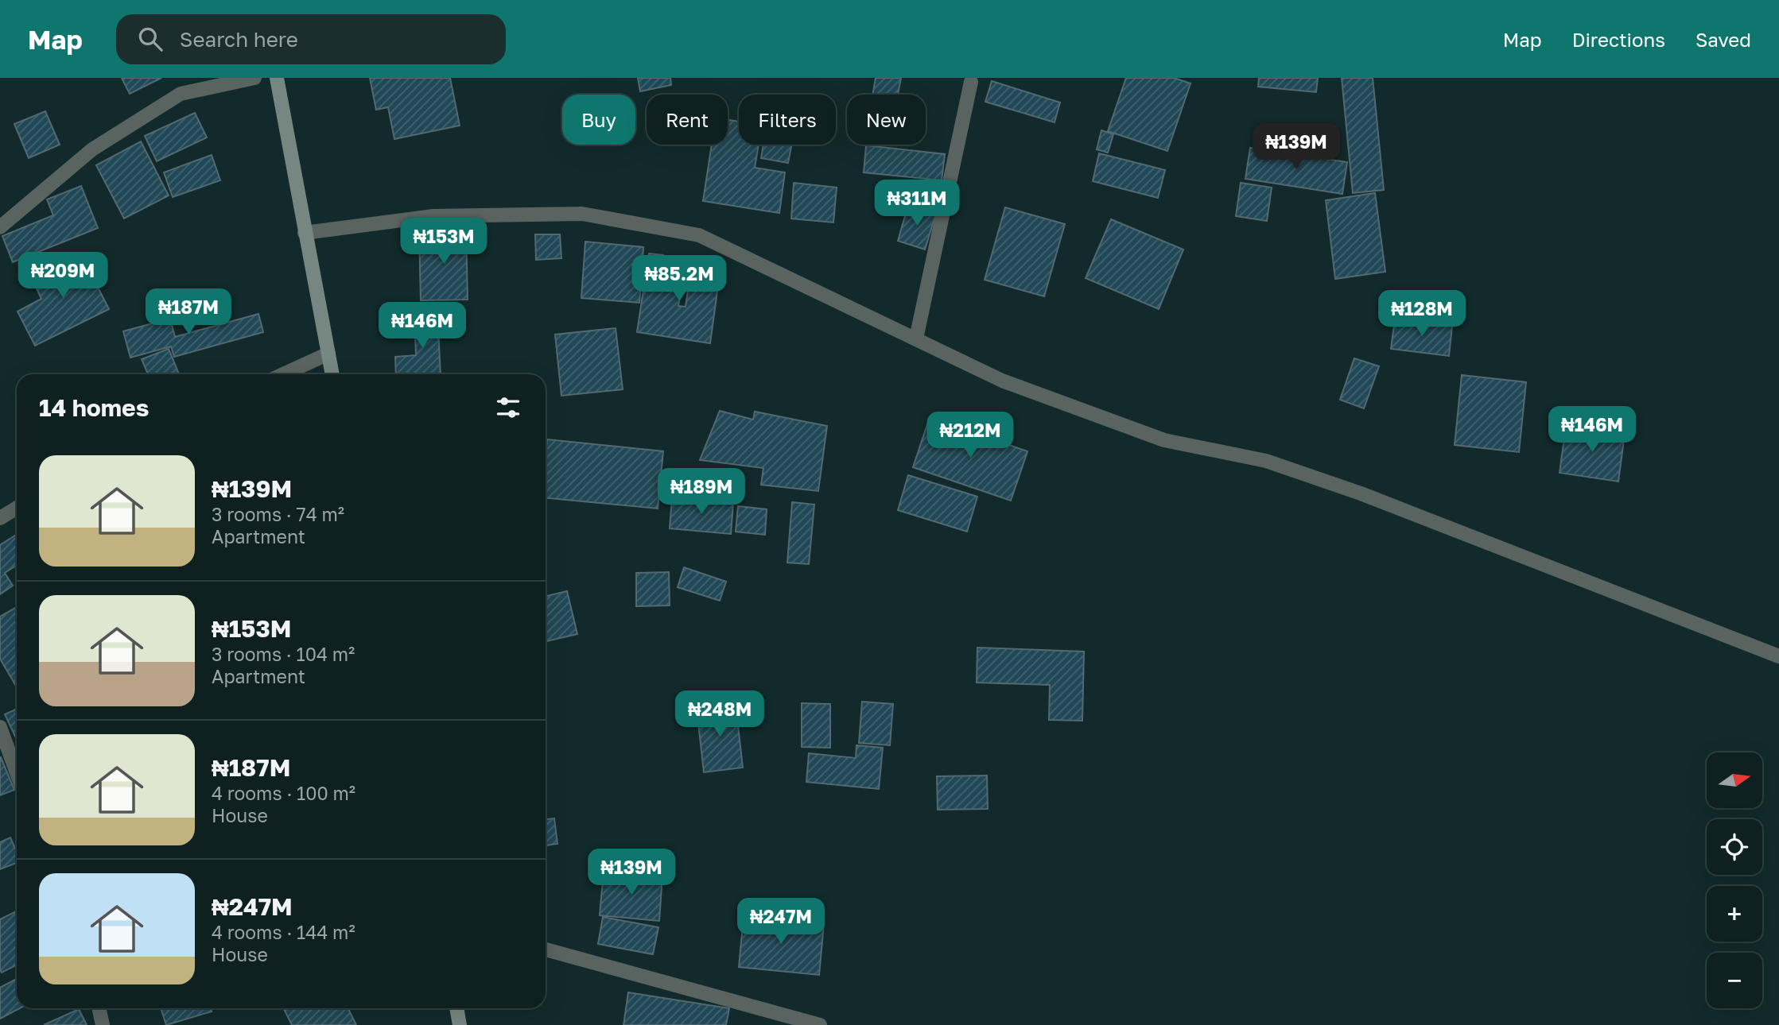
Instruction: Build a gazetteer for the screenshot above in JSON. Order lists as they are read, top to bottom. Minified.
{"north":"right","page":{"header":"Map","search":"Search here","nav":["Map","Directions","Saved"],"chip":["Buy","Rent","Filters","New"],"price":["₦139M","₦311M","₦153M","₦209M","₦85.2M","₦187M","₦128M","₦146M","₦146M","₦212M","₦189M","₦248M","₦139M","₦247M"],"heading":"14 homes","list":[{"name":"₦139M","note":"3 rooms · 74 m² · Apartment"},{"name":"₦153M","note":"3 rooms · 104 m² · Apartment"},{"name":"₦187M","note":"4 rooms · 100 m² · House"},{"name":"₦247M","note":"4 rooms · 144 m² · House"}],"map_buttons":["+","−"]}}
